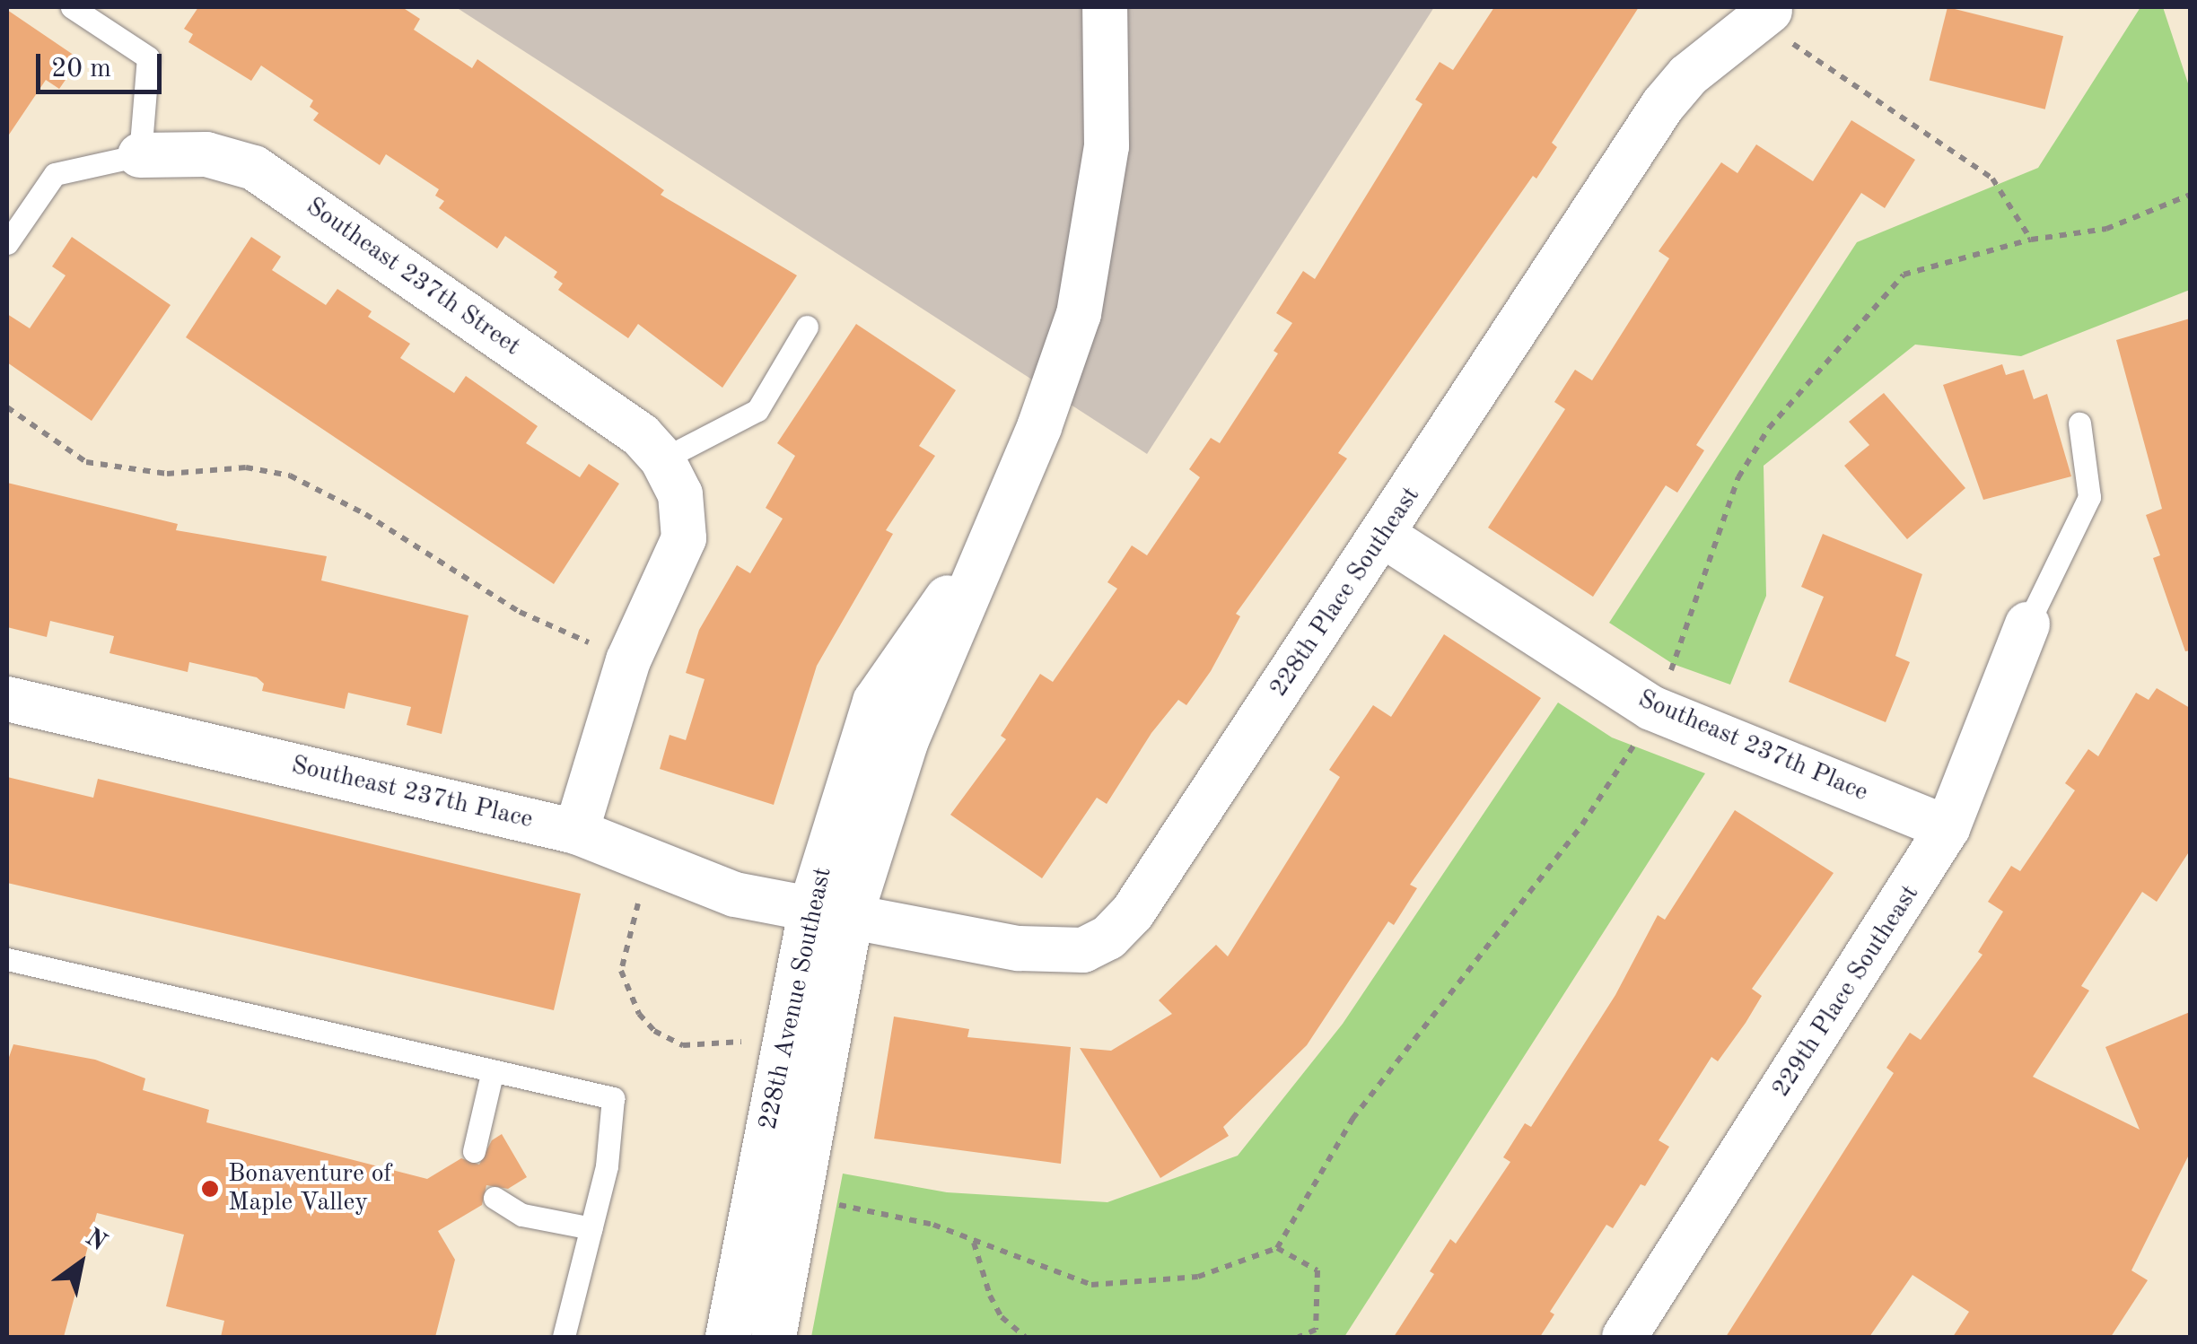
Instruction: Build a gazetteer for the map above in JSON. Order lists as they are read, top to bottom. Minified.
{"streets":{"street":["Southeast 237th Street","228th Place Southeast","Southeast 237th Place","229th Place Southeast","228th Avenue Southeast"]},"crossings":[["228th Place Southeast","Southeast 237th Place"],["228th Place Southeast","228th Avenue Southeast"],["Southeast 237th Place","229th Place Southeast"],["Southeast 237th Place","228th Avenue Southeast"]],"places":["Bonaventure of Maple Valley"],"scale_bar":"20 m","north":"top right"}
